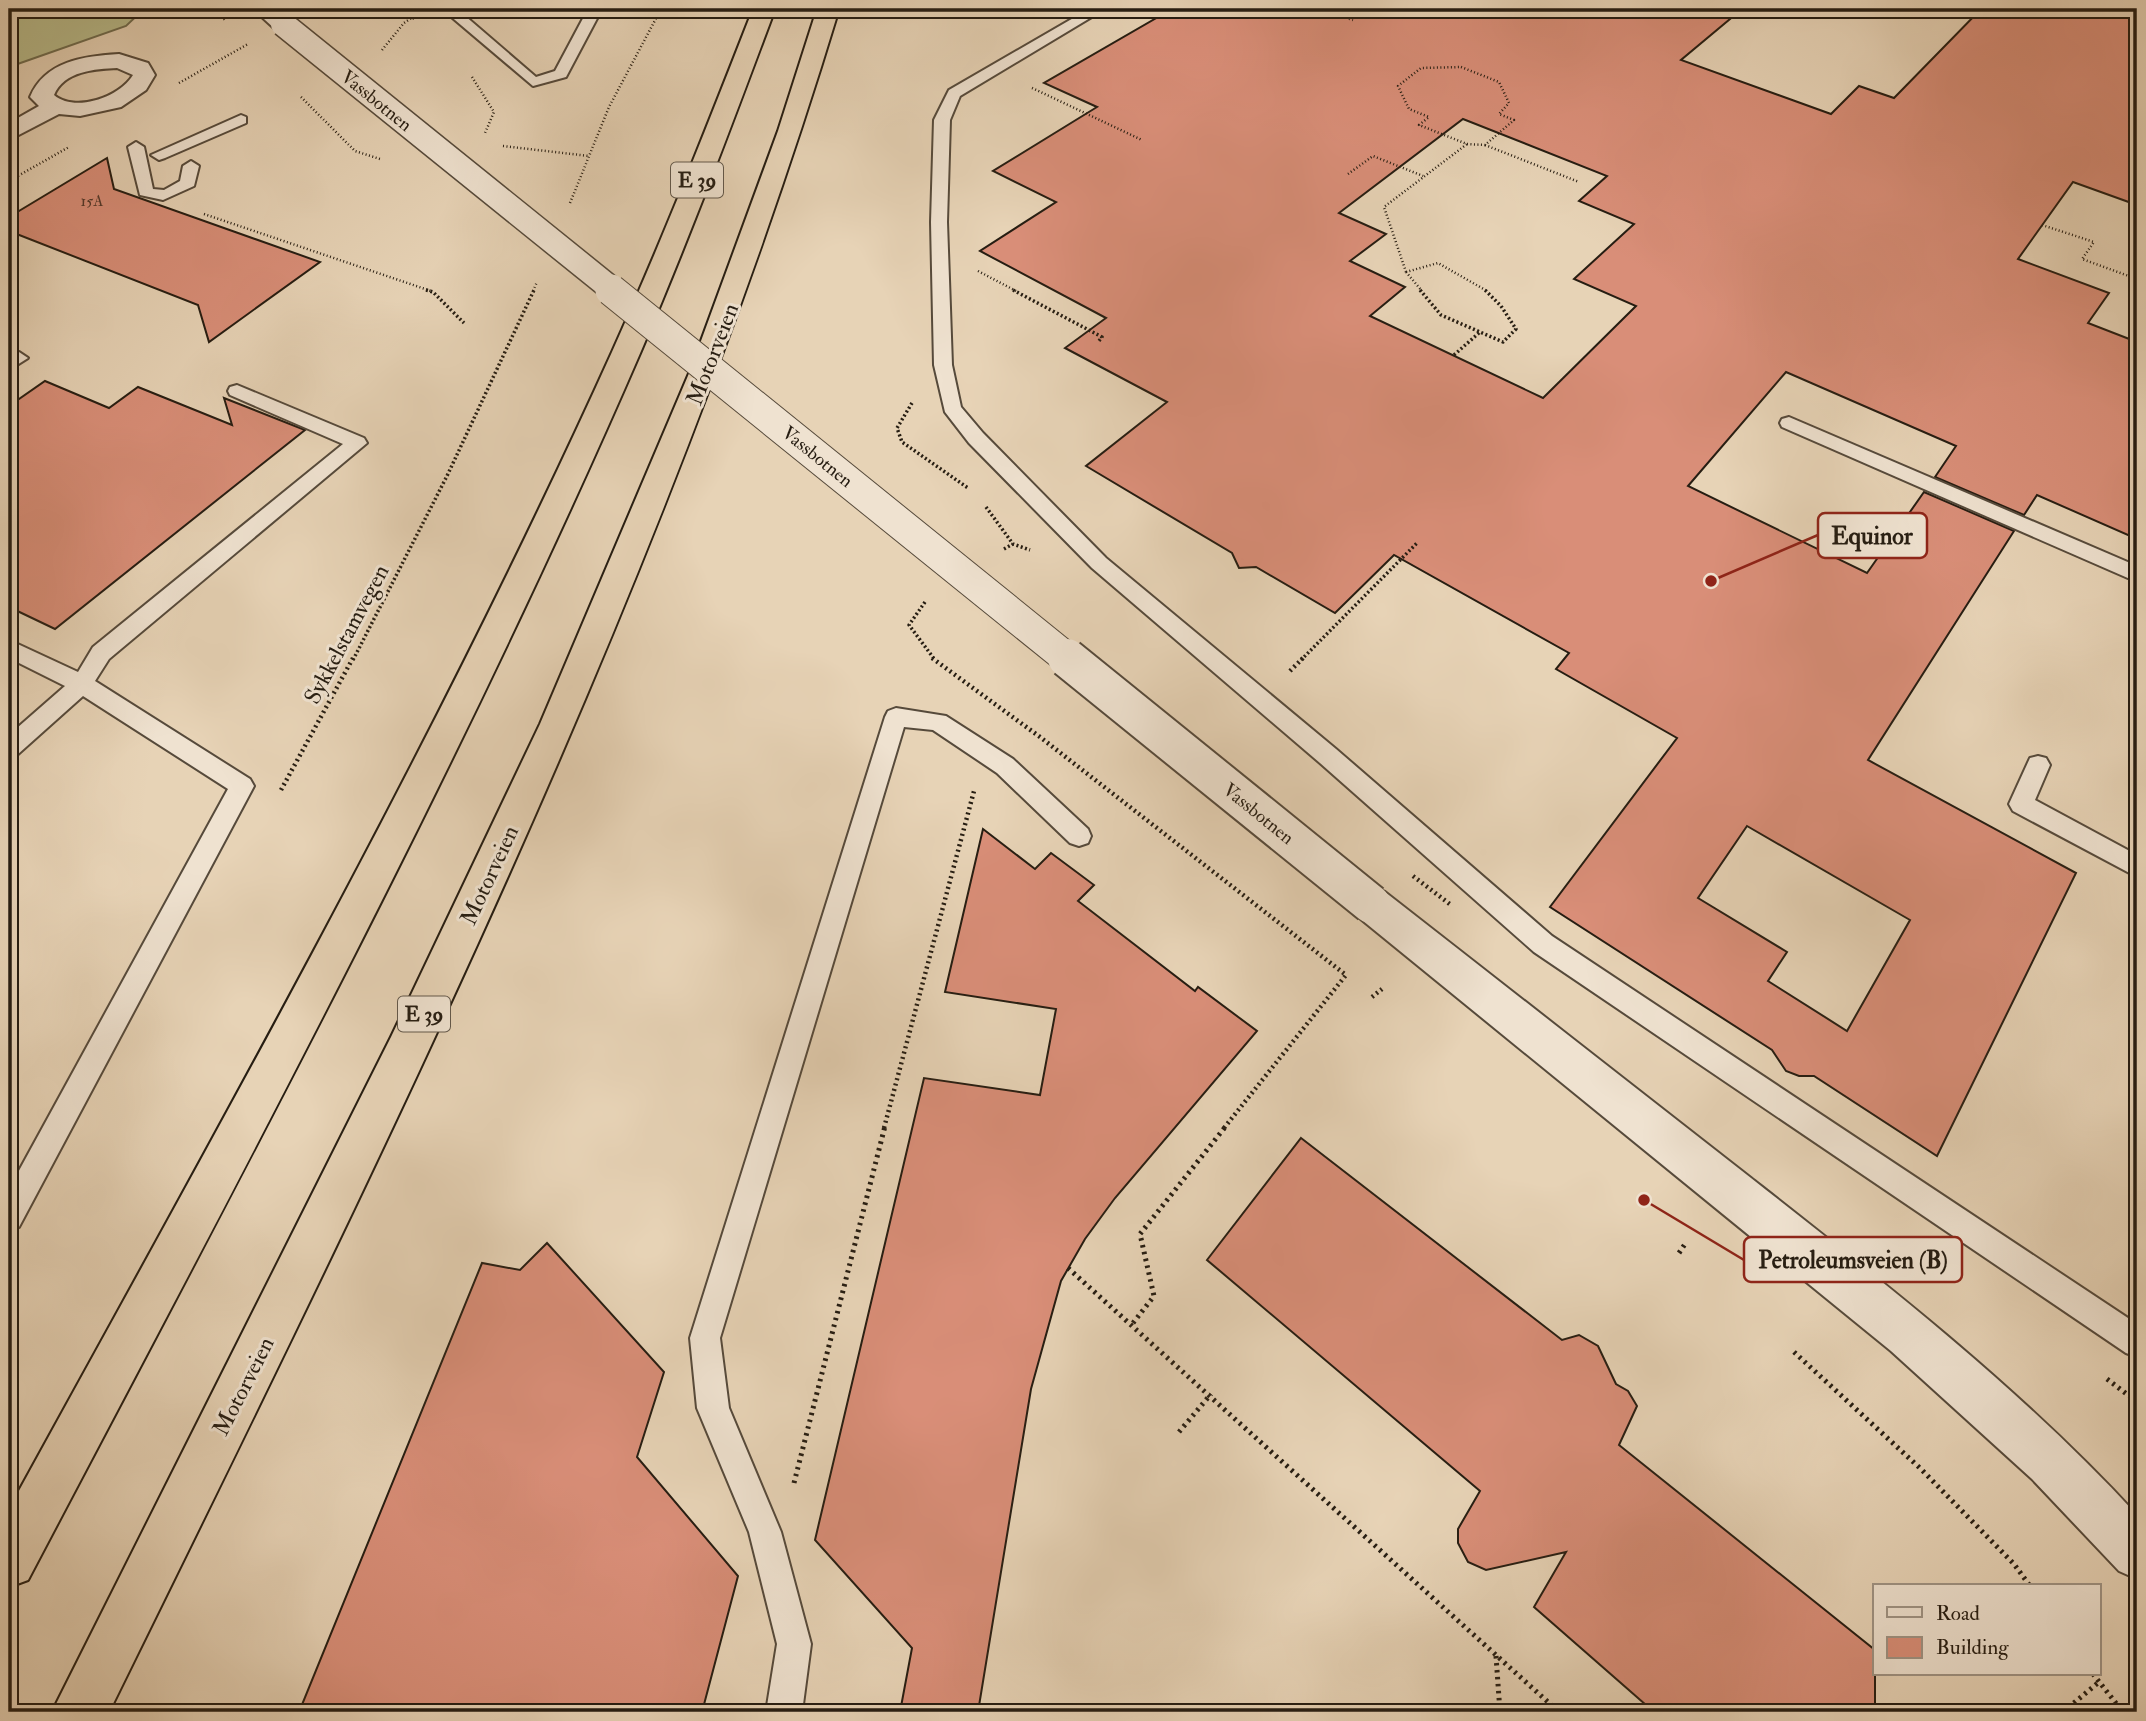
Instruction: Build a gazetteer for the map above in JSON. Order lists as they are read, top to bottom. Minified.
{"streets":{"highway":["E 39","Motorveien"],"street":["Vassbotnen"],"path":["Sykkelstamvegen"]},"places":["Equinor","Petroleumsveien (B)"],"house_numbers":["15A"],"legend":["Road","Building"]}
